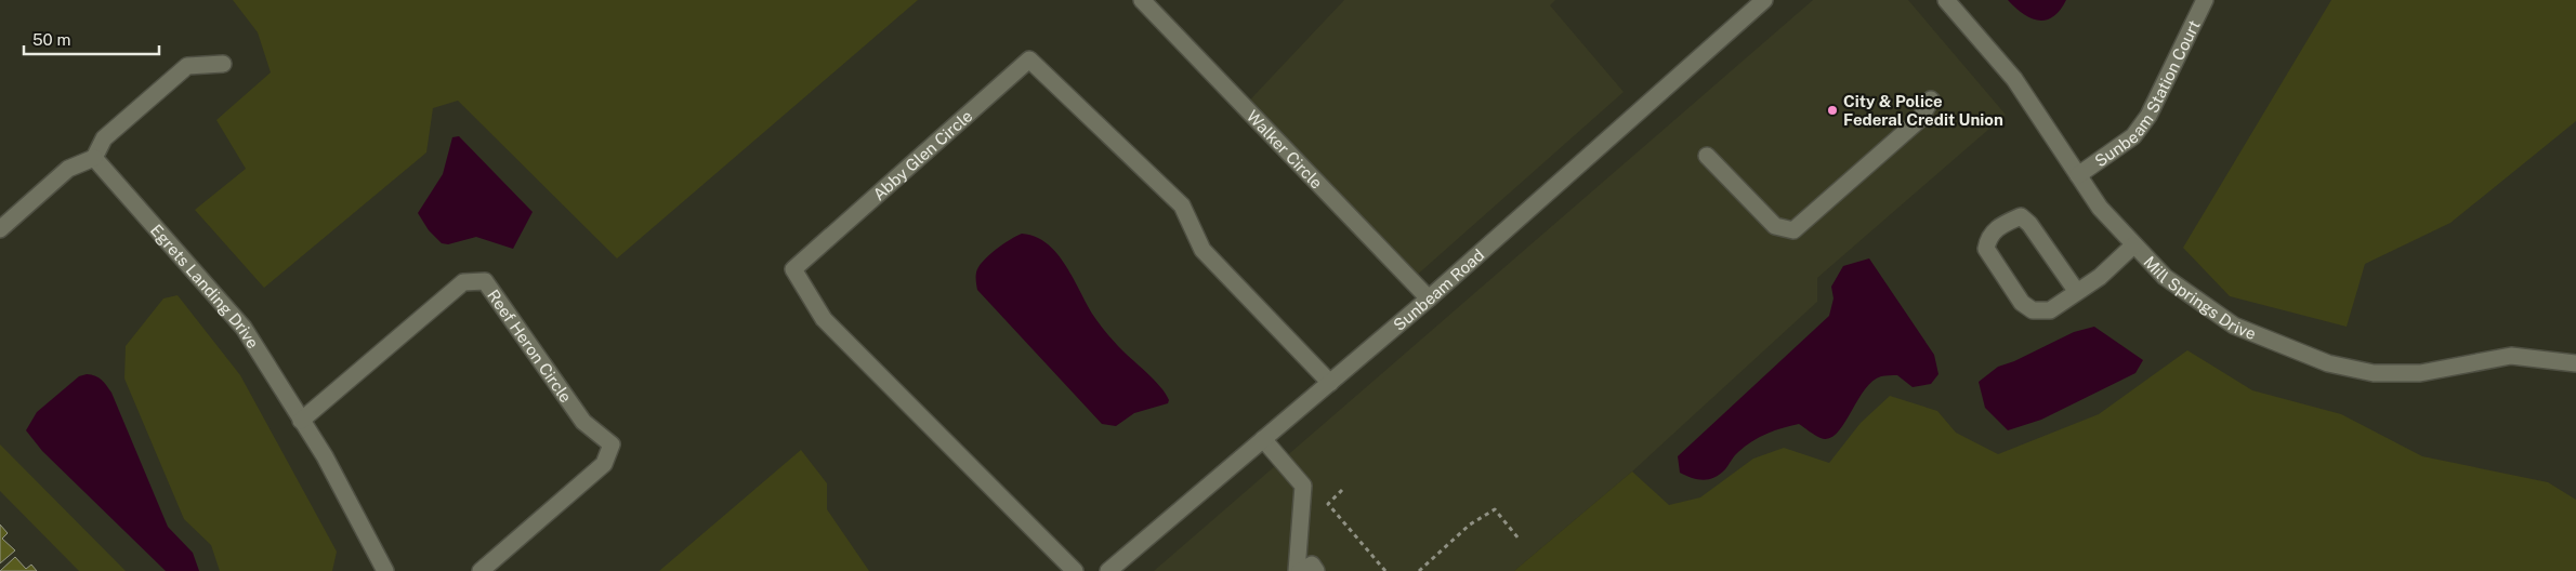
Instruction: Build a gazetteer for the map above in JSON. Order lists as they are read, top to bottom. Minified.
{"streets":{"street":["Sunbeam Station Court","Walker Circle","Abby Glen Circle","Egrets Landing Drive","Sunbeam Road","Mill Springs Drive","Reef Heron Circle"]},"crossings":[["Sunbeam Station Court","Mill Springs Drive"],["Walker Circle","Sunbeam Road"],["Abby Glen Circle","Sunbeam Road"],["Egrets Landing Drive","Reef Heron Circle"]],"places":["City & Police Federal Credit Union"],"scale_bar":"50 m"}
